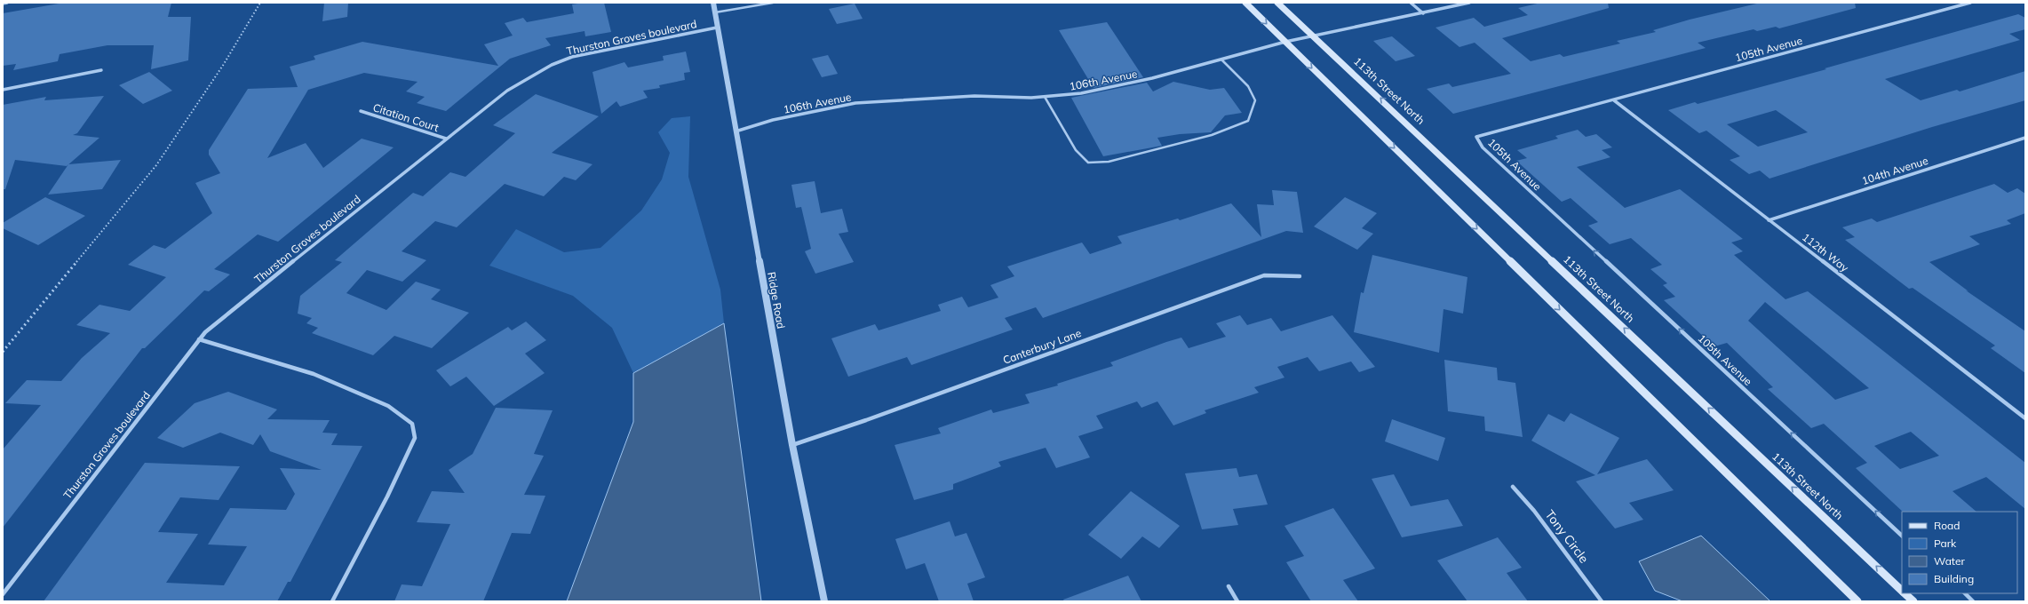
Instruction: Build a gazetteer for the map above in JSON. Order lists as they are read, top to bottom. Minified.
{"streets":{"main road":["113th Street North"],"street":["Thurston Groves boulevard","105th Avenue","106th Avenue","Citation Court","104th Avenue","112th Way","Ridge Road","Canterbury Lane","Tony Circle"]},"crossings":[["Thurston Groves boulevard","Citation Court"],["Thurston Groves boulevard","Ridge Road"],["105th Avenue","112th Way"],["106th Avenue","113th Street North"],["106th Avenue","Ridge Road"],["104th Avenue","112th Way"],["Ridge Road","Canterbury Lane"]],"legend":["Road","Park","Water","Building"]}
